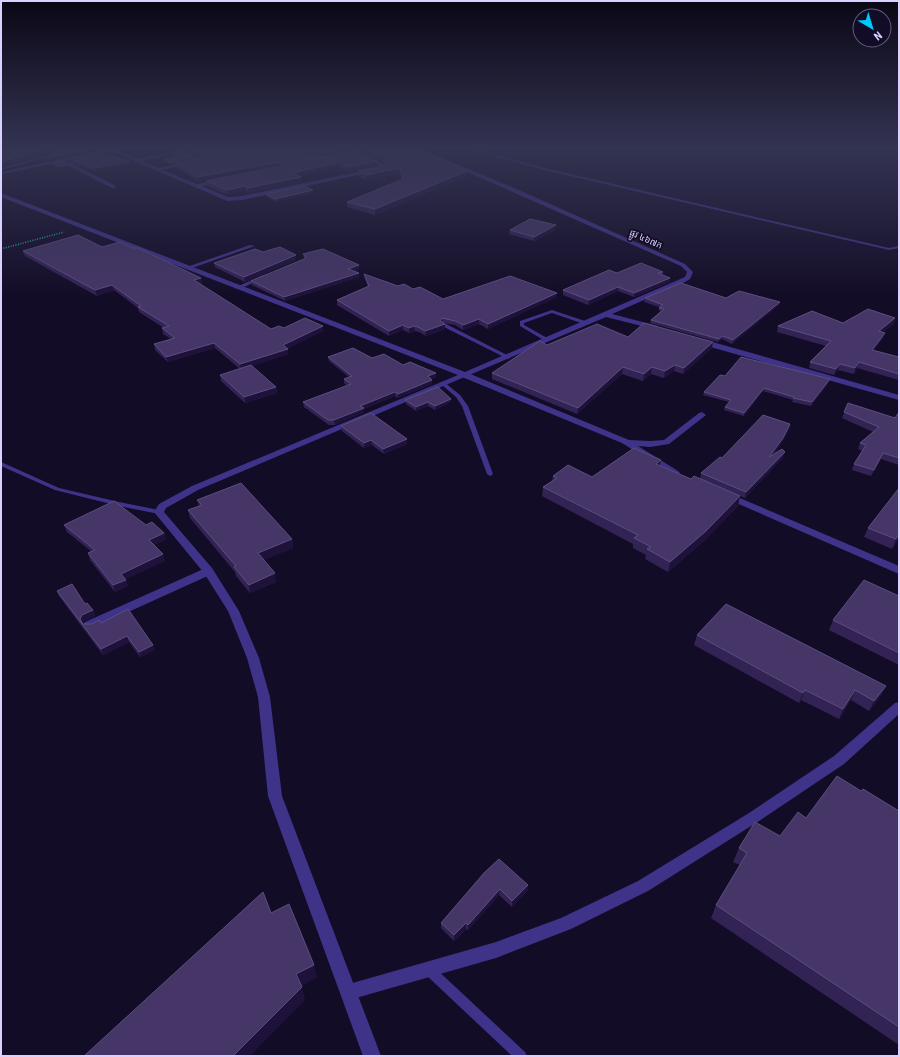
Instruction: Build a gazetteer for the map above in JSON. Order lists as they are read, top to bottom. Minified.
{"streets":{"street":["ផ្លូវ ៤៦៧ក"]},"north":"bottom right"}
